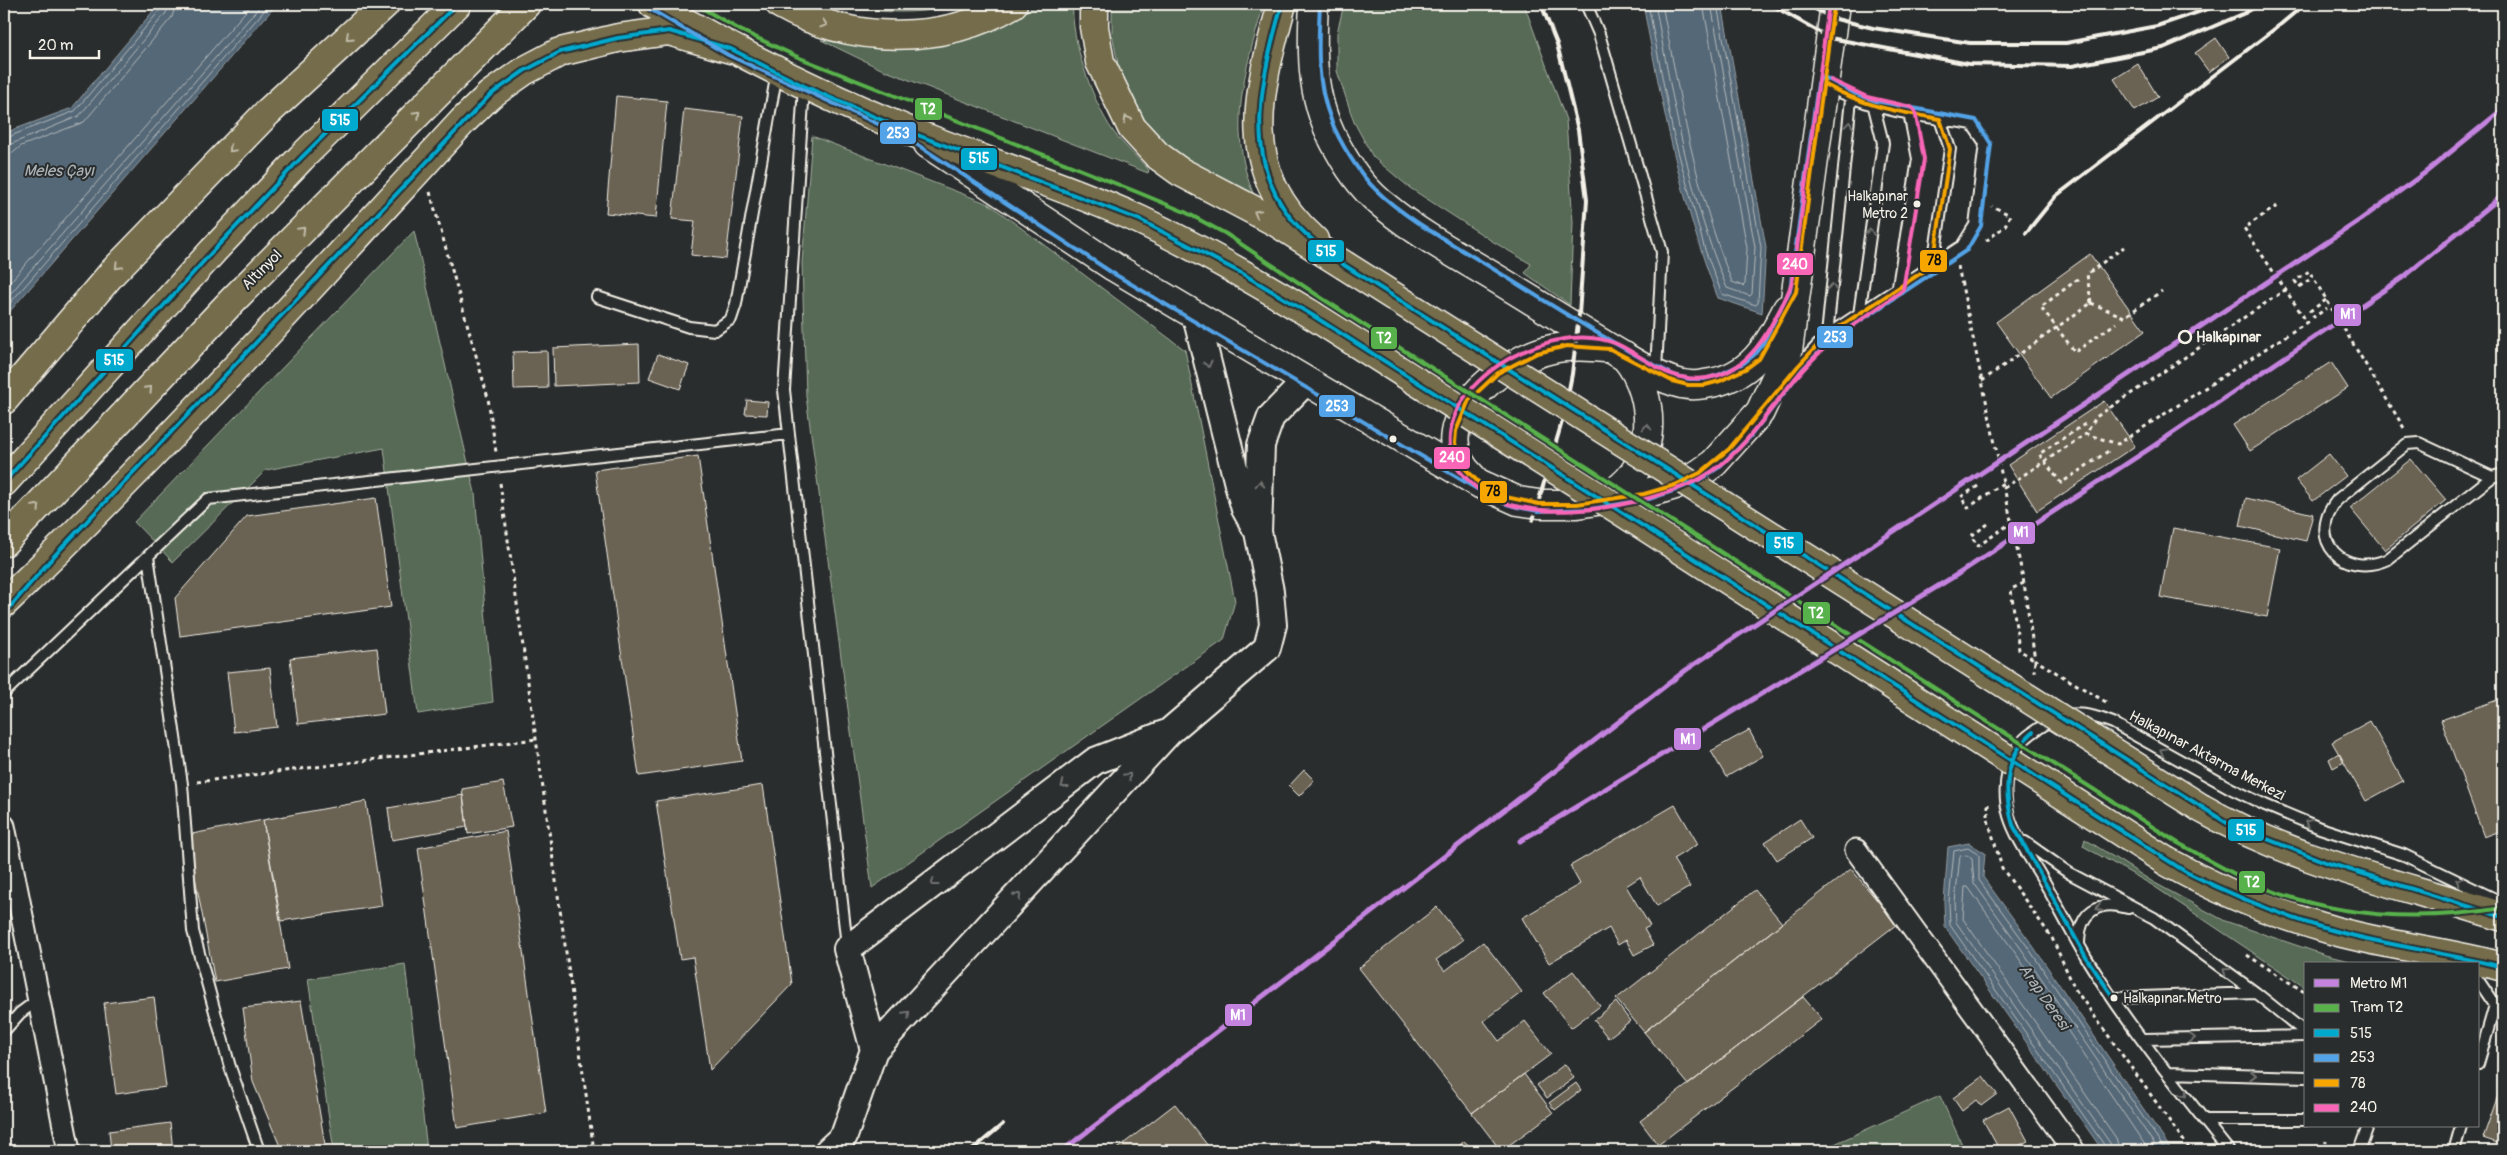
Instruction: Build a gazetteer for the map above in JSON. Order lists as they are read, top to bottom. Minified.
{"streets":{"main road":["Altınyol"],"lane":["Halkapınar Aktarma Merkezi"]},"water":["Meles Çayı","Arap Deresi"],"places":["Halkapınar Metro 2","Halkapınar","Halkapınar Metro"],"lines":["tram line T2","transit line 515","transit line 253","transit line 78","transit line 240","metro line M1"],"legend":["Metro M1","Tram T2","515","253","78","240"],"scale_bar":"20 m"}
